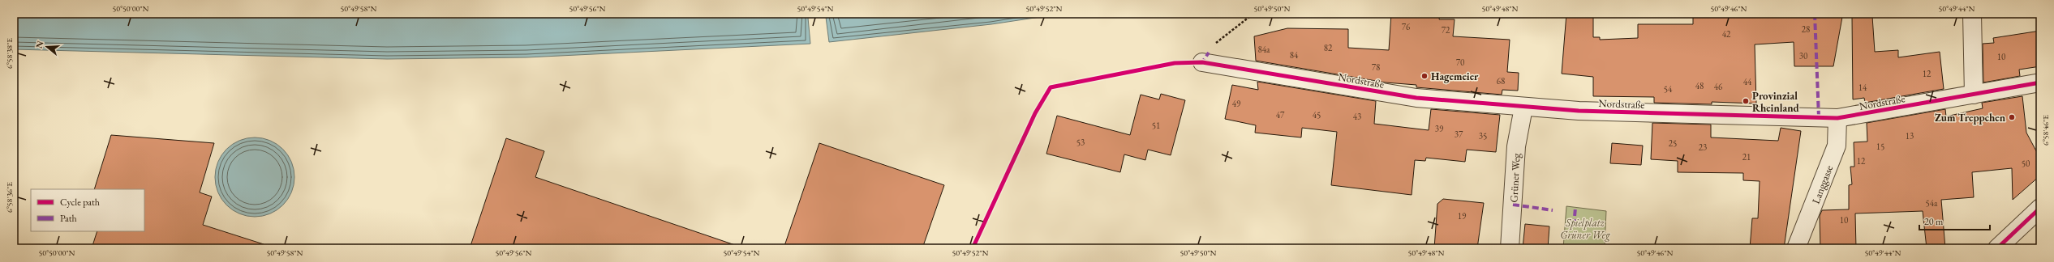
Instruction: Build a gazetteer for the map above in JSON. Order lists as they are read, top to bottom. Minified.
{"streets":{"street":["Nordstraße","Grüner Weg","Langgasse"]},"crossings":[["Nordstraße","Grüner Weg"],["Nordstraße","Langgasse"]],"parks":["Spielplatz Grüner Weg"],"places":["Hagemeier","Provinzial Rheinland","Zum Treppchen"],"house_numbers":["76","28","72","42","82","84a","84","30","10","70","78","12","68","44","48","46","14","54","49","47","45","43","51","39","37","35","13","53","25","15","23","21","12","50","54a","19","10"],"legend":["Cycle path","Path"],"scale_bar":"20 m","north":"left","coordinates":["50°50'00\"N","50°49'58\"N","50°49'56\"N","50°49'54\"N","50°49'52\"N","50°49'50\"N","50°49'48\"N","50°49'46\"N","50°49'44\"N","6°58'38\"E","6°58'46\"E","6°58'36\"E"]}
